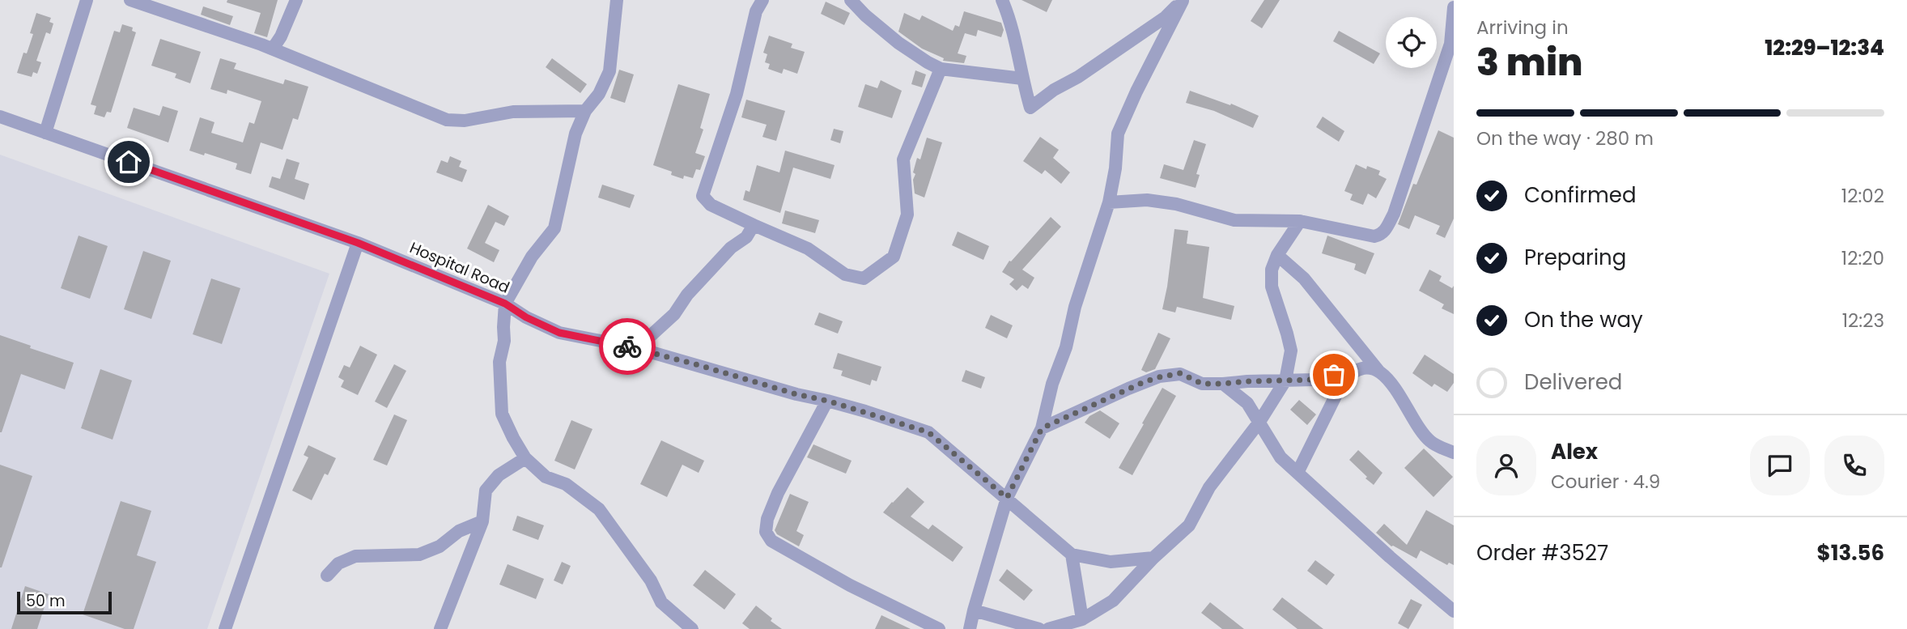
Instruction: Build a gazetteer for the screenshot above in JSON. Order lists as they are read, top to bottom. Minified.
{"streets":{"street":["Hospital Road"]},"scale_bar":"50 m","page":{"heading":["3 min","Arriving in","12:29–12:34"],"panel":["Alex","Courier · 4.9","Order #3527","$13.56"],"bar":"On the way · 280 m","list":[["Confirmed","12:02"],["Preparing","12:20"],["On the way","12:23"],"Delivered"],"scale":"50 m"}}
